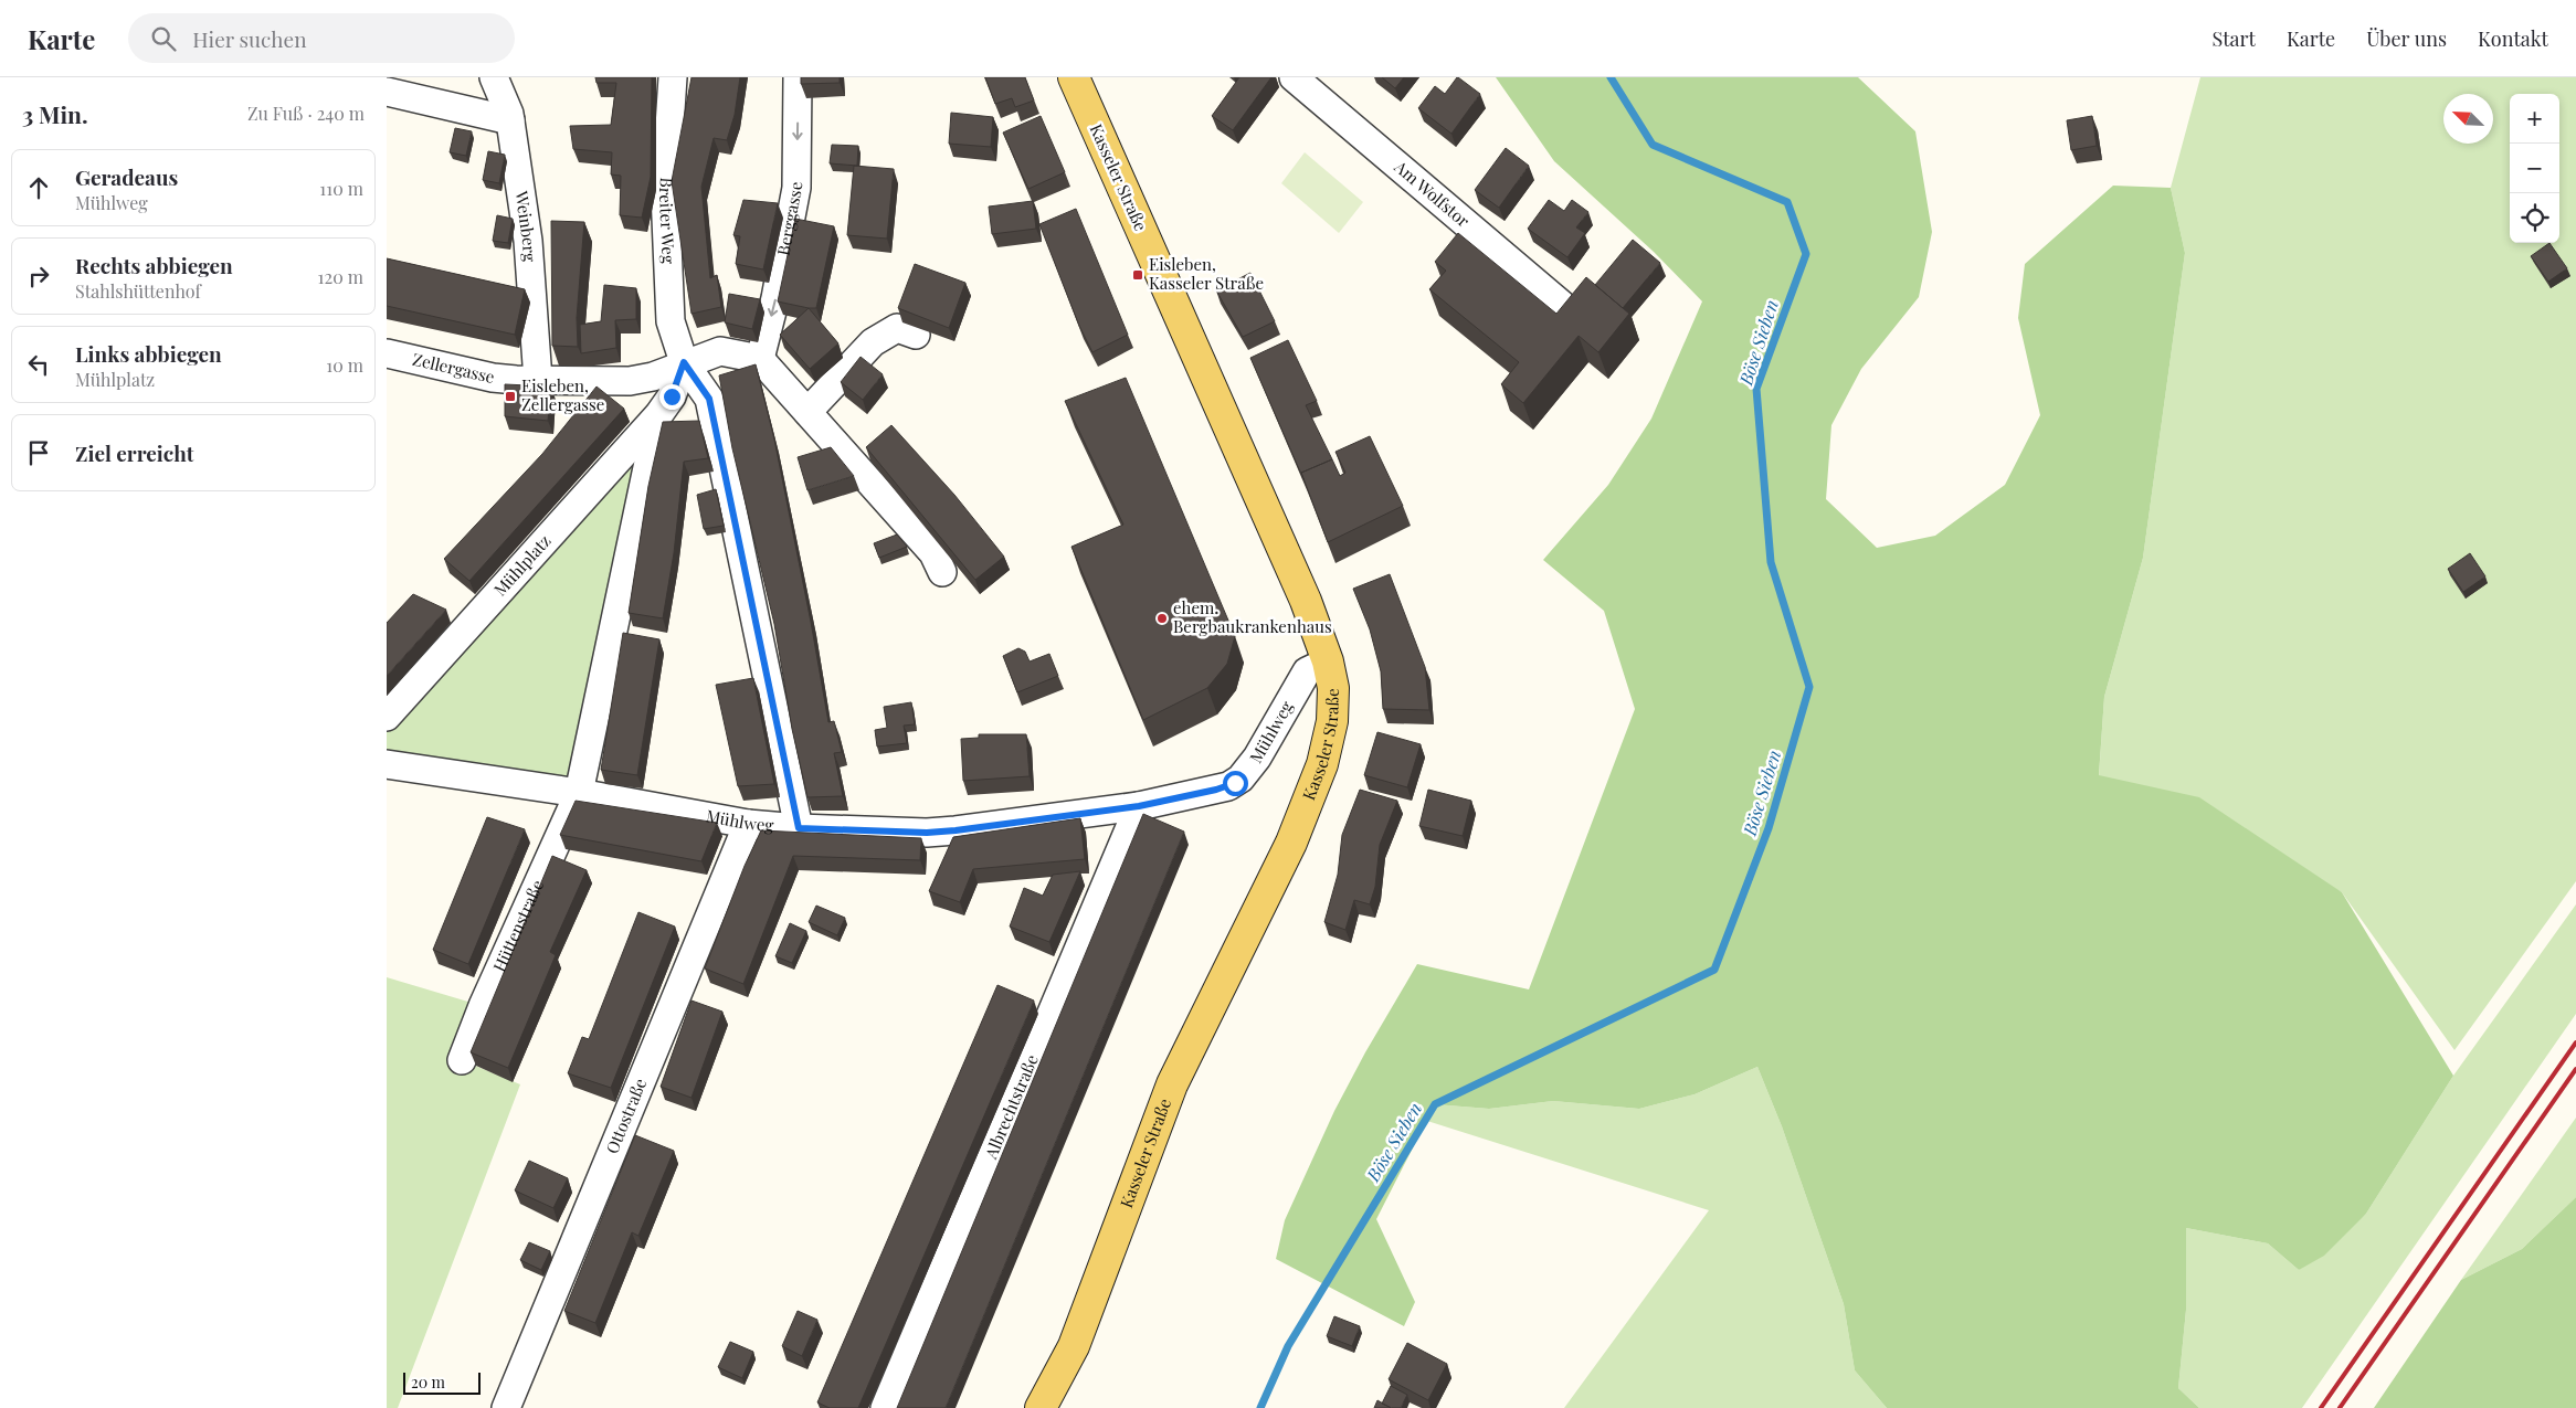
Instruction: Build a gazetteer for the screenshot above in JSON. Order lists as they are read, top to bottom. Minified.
{"streets":{"main road":["Kasseler Straße"],"street":["Am Wolfstor","Berggasse","Breiter Weg","Weinberg","Zellergasse","Mühlplatz","Mühlweg","Hüttenstraße","Albrechtstraße","Ottostraße"]},"crossings":[["Kasseler Straße","Mühlweg"],["Breiter Weg","Zellergasse"],["Breiter Weg","Mühlplatz"],["Breiter Weg","Mühlweg"],["Weinberg","Zellergasse"],["Zellergasse","Mühlplatz"],["Mühlplatz","Mühlweg"],["Mühlplatz","Hüttenstraße"],["Mühlweg","Hüttenstraße"],["Mühlweg","Albrechtstraße"],["Mühlweg","Ottostraße"]],"one_way":["Berggasse"],"water":["Böse Sieben"],"places":{"transit":["Eisleben, Kasseler Straße","Eisleben, Zellergasse"],"other":["ehem. Bergbaukrankenhaus"]},"scale_bar":"20 m","north":"top left","page":{"header":"Karte","search":"Hier suchen","nav":["Start","Karte","Über uns","Kontakt"],"heading":["3 Min.","Zu Fuß · 240 m"],"map_buttons":["+","−"],"list":[["Geradeaus","Mühlweg","110 m"],["Rechts abbiegen","Stahlshüttenhof","120 m"],["Links abbiegen","Mühlplatz","10 m"],"Ziel erreicht"],"scale":"20 m"}}
